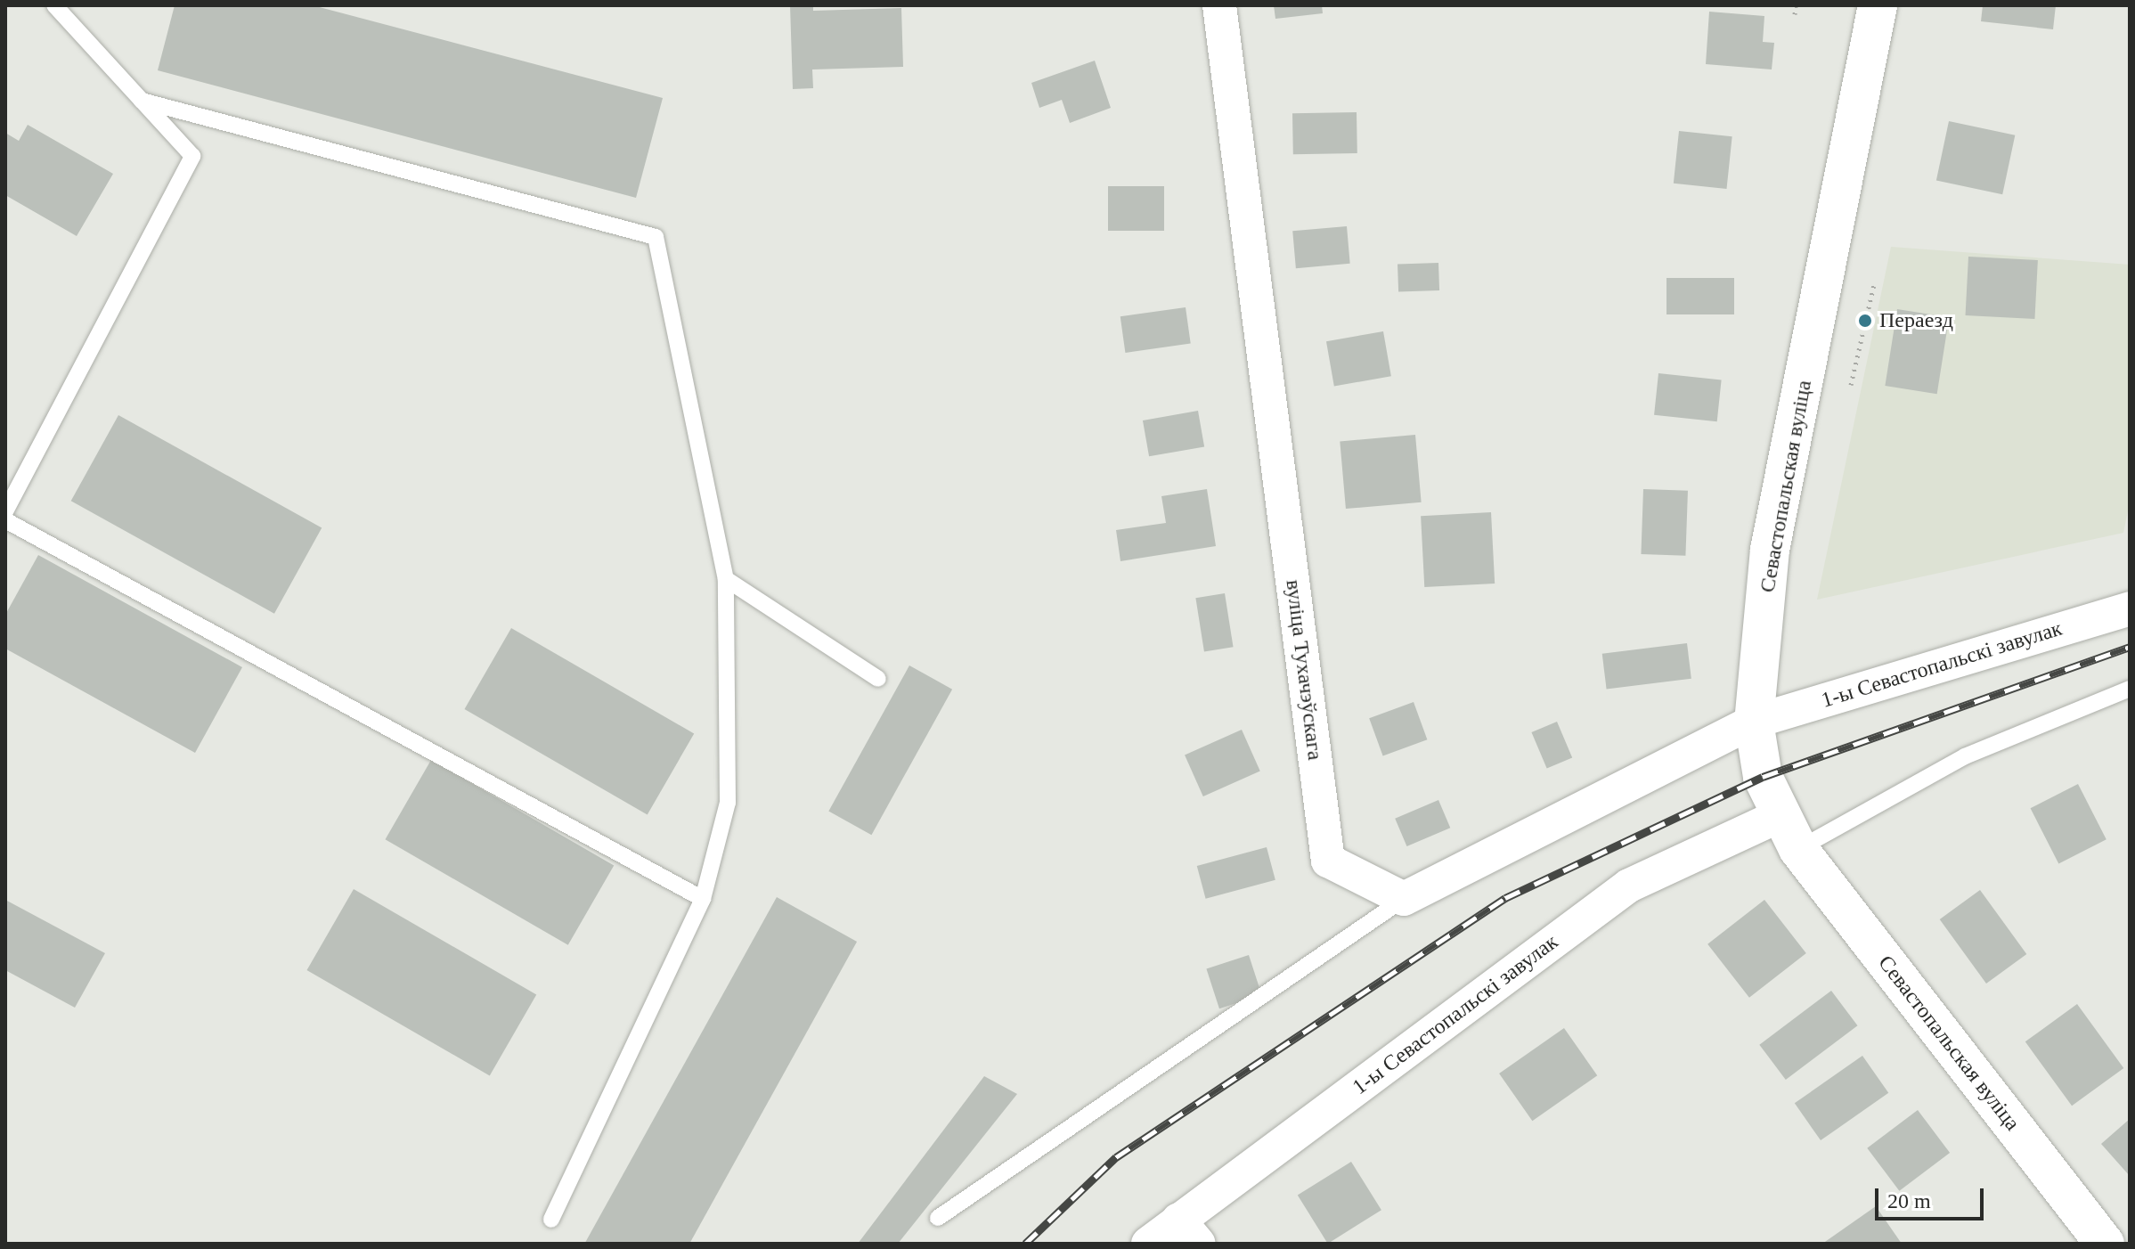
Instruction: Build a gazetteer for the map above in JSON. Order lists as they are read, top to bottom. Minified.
{"streets":{"street":["Севастопальская вуліца","1-ы Севастопальскі завулак","вуліца Тухачэўскага"]},"crossings":[["Севастопальская вуліца","1-ы Севастопальскі завулак"]],"places":["Пераезд"],"scale_bar":"20 m"}
